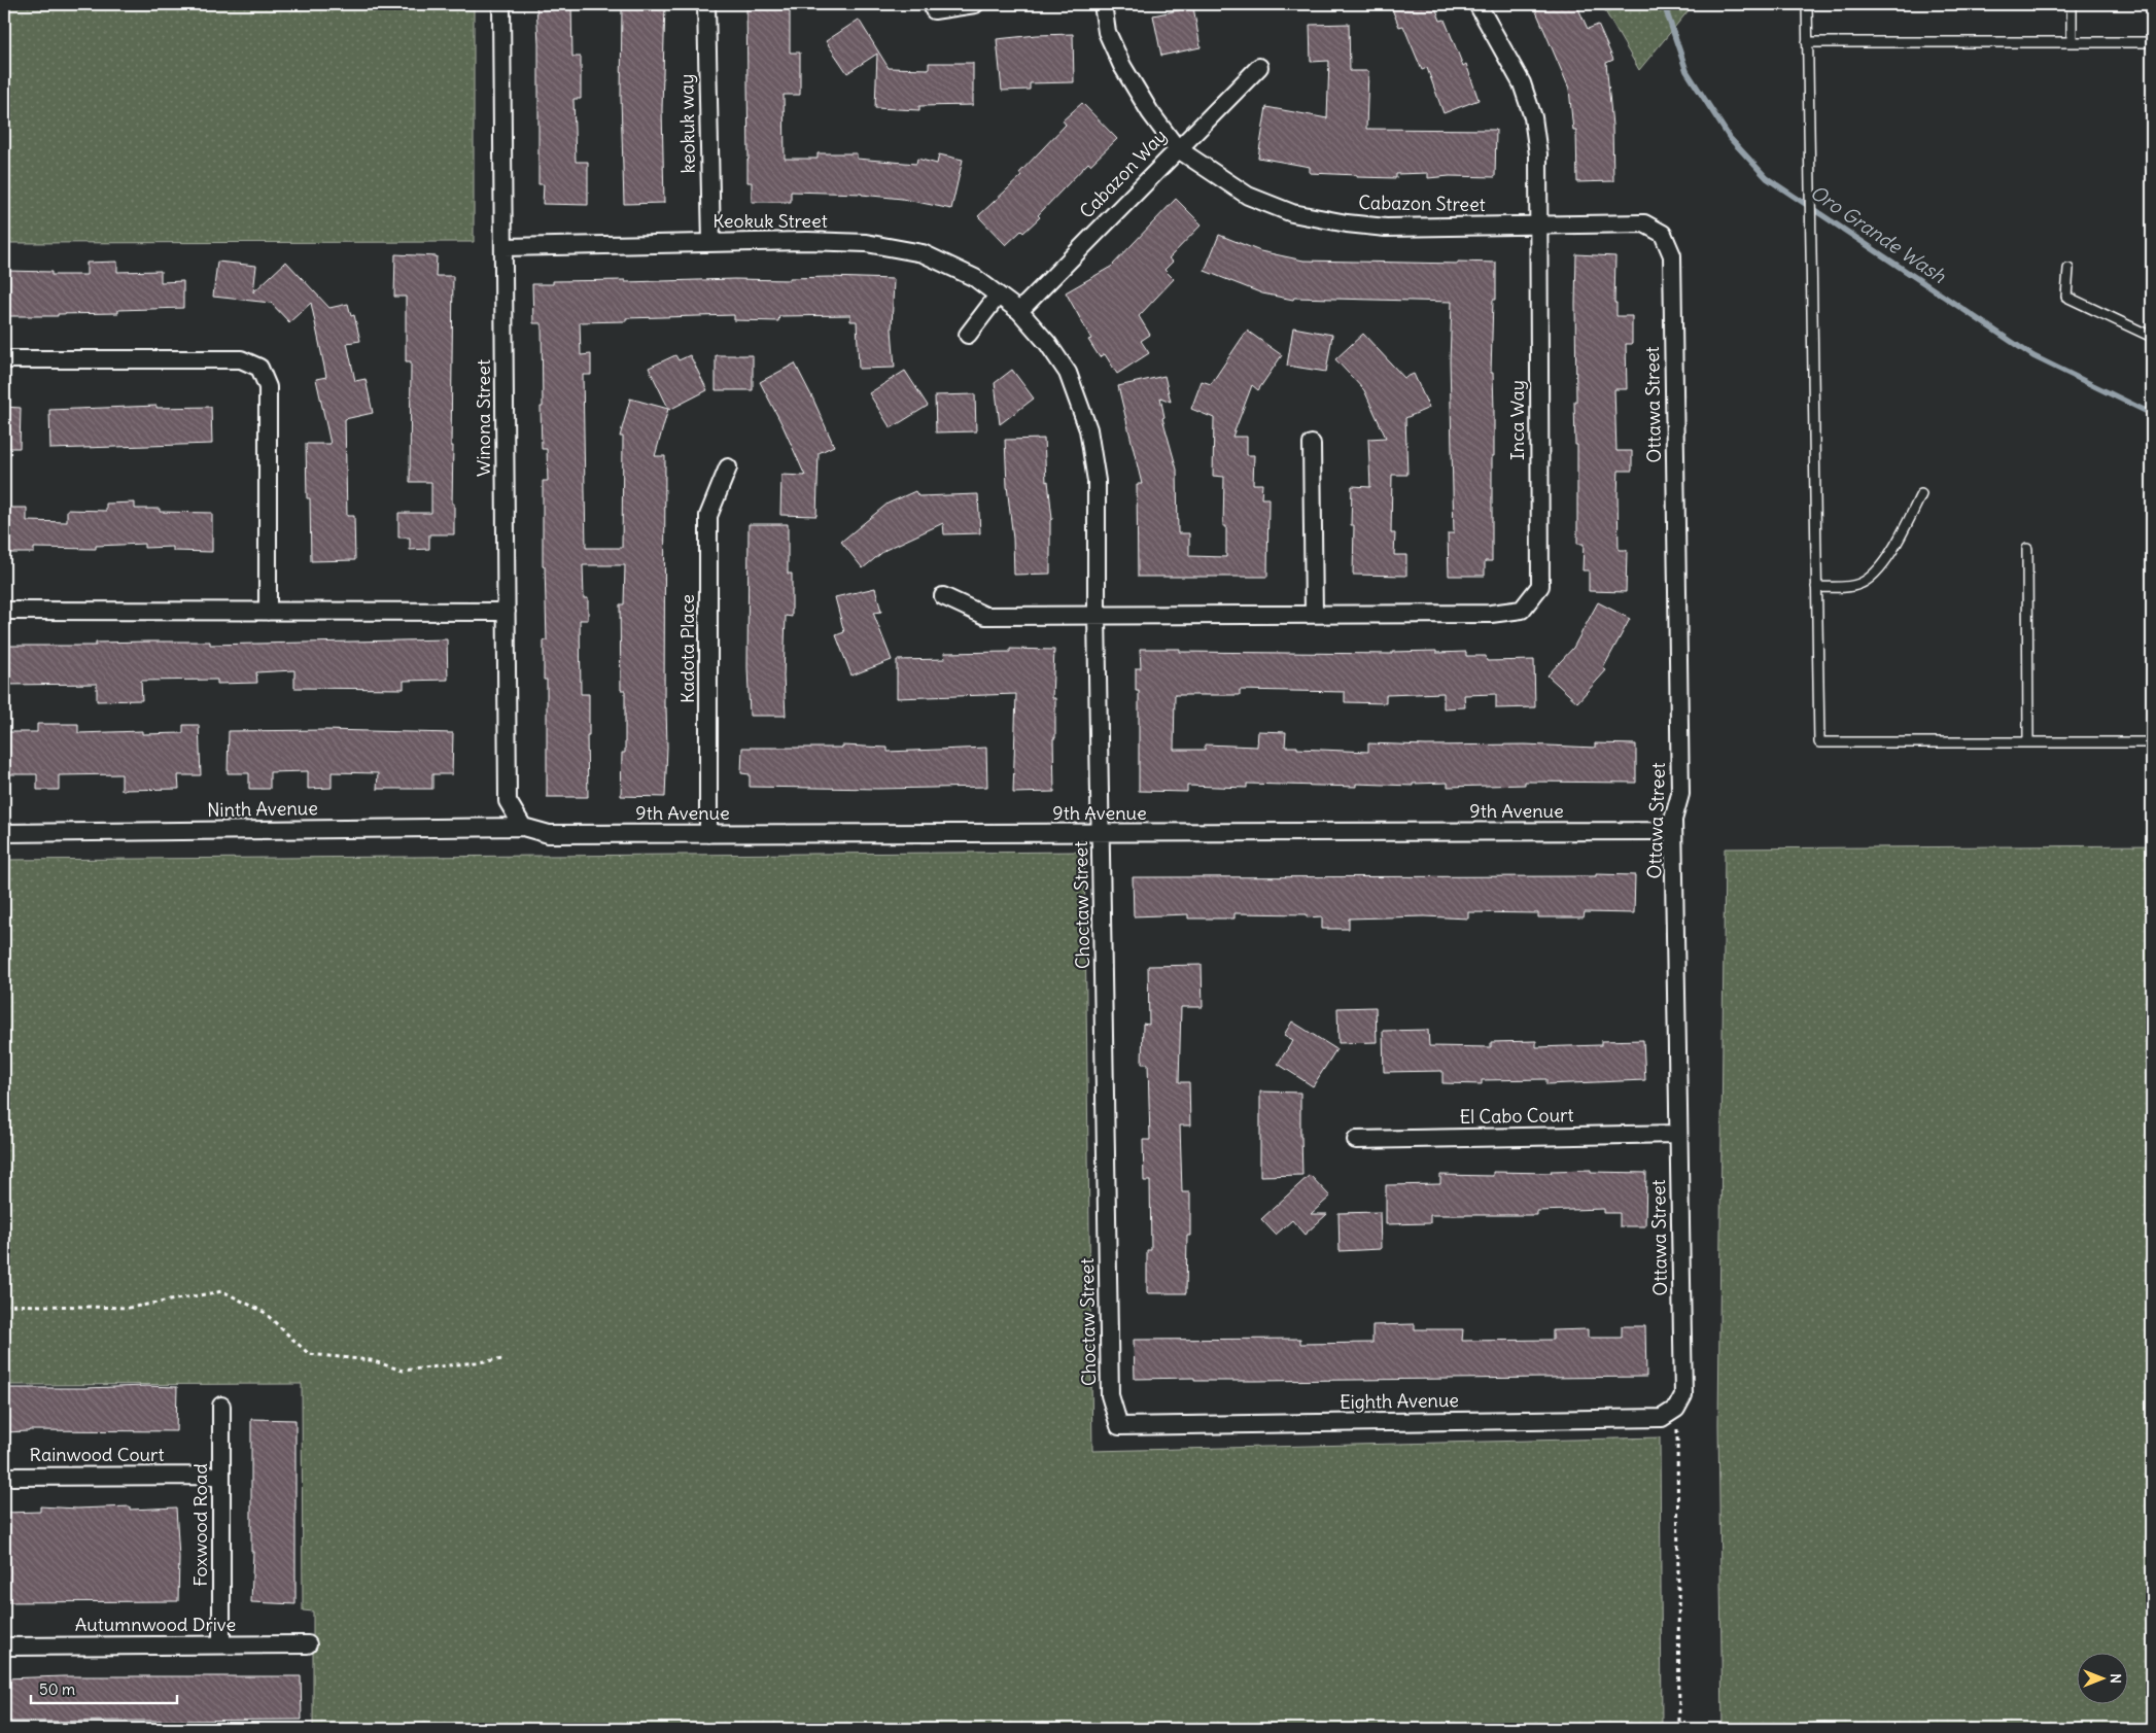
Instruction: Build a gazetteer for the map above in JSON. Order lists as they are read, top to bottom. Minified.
{"streets":{"street":["keokuk way","Cabazon Way","Cabazon Street","Keokuk Street","Ottawa Street","Winona Street","Inca Way","Kadota Place","Ninth Avenue","9th Avenue","Choctaw Street","El Cabo Court","Eighth Avenue","Rainwood Court","Foxwood Road","Autumnwood Drive"]},"crossings":[["keokuk way","Keokuk Street"],["Cabazon Way","Cabazon Street"],["Cabazon Way","Keokuk Street"],["Cabazon Way","Choctaw Street"],["Cabazon Street","Ottawa Street"],["Cabazon Street","Inca Way"],["Keokuk Street","Winona Street"],["Keokuk Street","Choctaw Street"],["Ottawa Street","9th Avenue"],["Ottawa Street","El Cabo Court"],["Ottawa Street","Eighth Avenue"],["Winona Street","Ninth Avenue"],["Winona Street","9th Avenue"],["Kadota Place","9th Avenue"],["Ninth Avenue","9th Avenue"],["9th Avenue","Choctaw Street"],["Choctaw Street","Eighth Avenue"],["Rainwood Court","Foxwood Road"],["Foxwood Road","Autumnwood Drive"]],"water":["Oro Grande Wash"],"scale_bar":"50 m","north":"right"}
